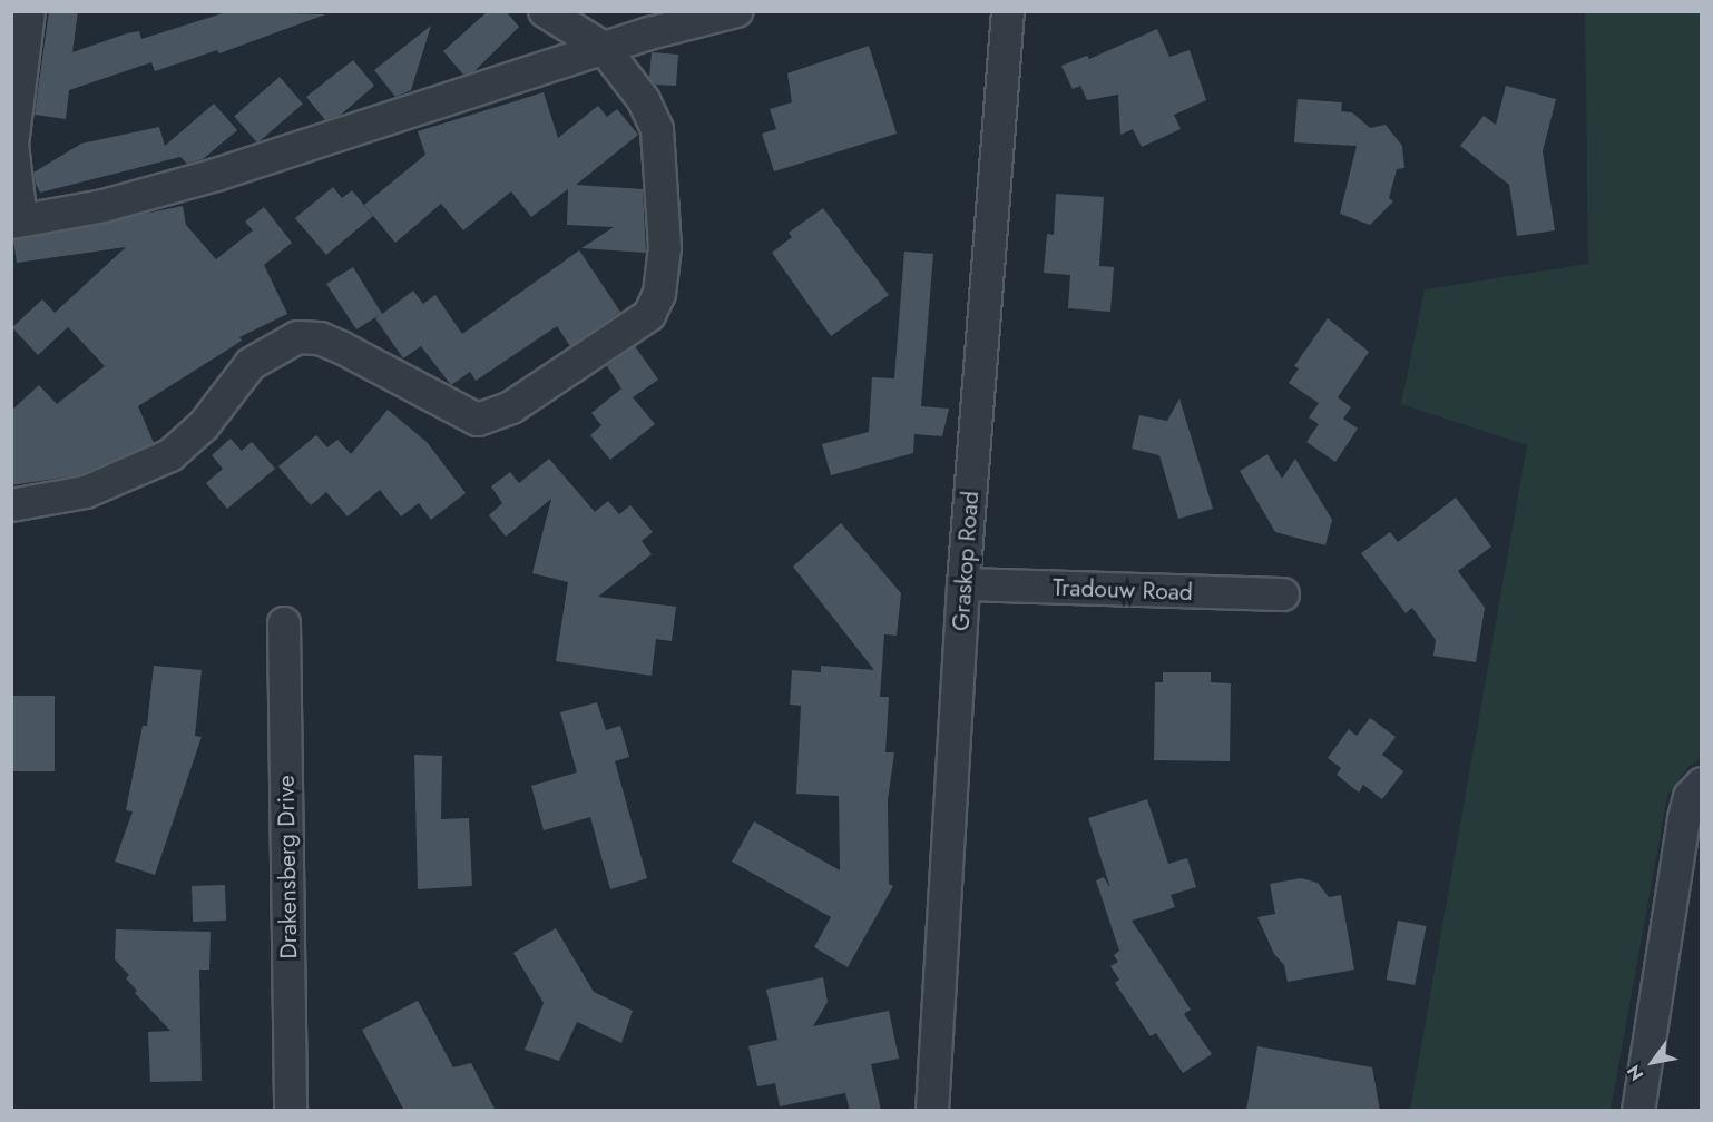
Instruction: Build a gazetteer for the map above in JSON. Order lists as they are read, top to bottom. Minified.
{"streets":{"street":["Graskop Road","Tradouw Road","Drakensberg Drive"]},"crossings":[["Graskop Road","Tradouw Road"]],"north":"bottom left"}
